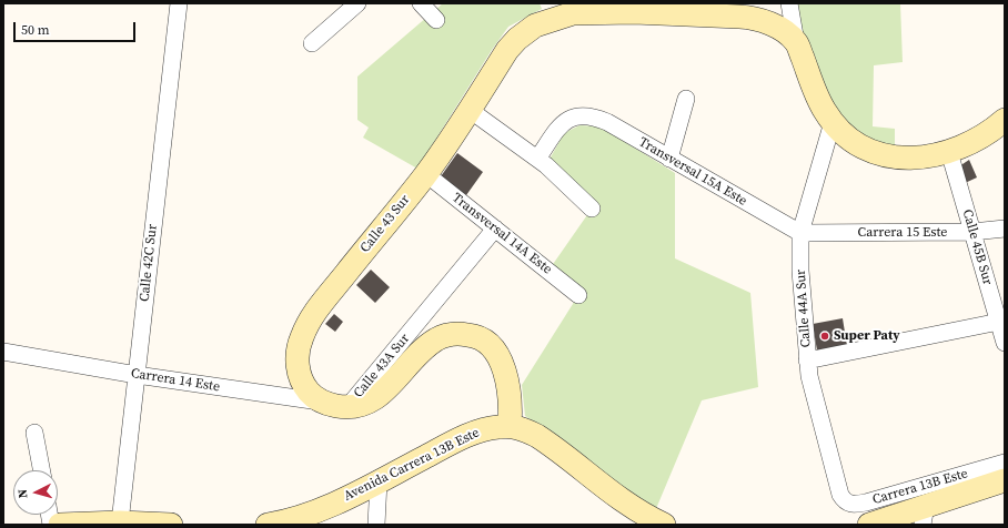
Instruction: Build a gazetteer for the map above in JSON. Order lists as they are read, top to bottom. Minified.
{"streets":{"street":["Transversal 15A Este","Calle 43 Sur","Carrera 15 Este","Transversal 14A Este","Calle 45B Sur","Calle 42C Sur","Calle 44A Sur","Calle 43A Sur","Carrera 14 Este","Avenida Carrera 13B Este","Carrera 13B Este"]},"crossings":[["Transversal 15A Este","Carrera 15 Este"],["Transversal 15A Este","Calle 44A Sur"],["Calle 43 Sur","Transversal 14A Este"],["Calle 43 Sur","Carrera 14 Este"],["Carrera 15 Este","Calle 45B Sur"],["Carrera 15 Este","Calle 44A Sur"],["Transversal 14A Este","Calle 43A Sur"],["Calle 42C Sur","Carrera 14 Este"],["Calle 44A Sur","Carrera 13B Este"],["Calle 43A Sur","Carrera 14 Este"],["Calle 43A Sur","Avenida Carrera 13B Este"]],"places":["Super Paty"],"scale_bar":"50 m","north":"left"}
